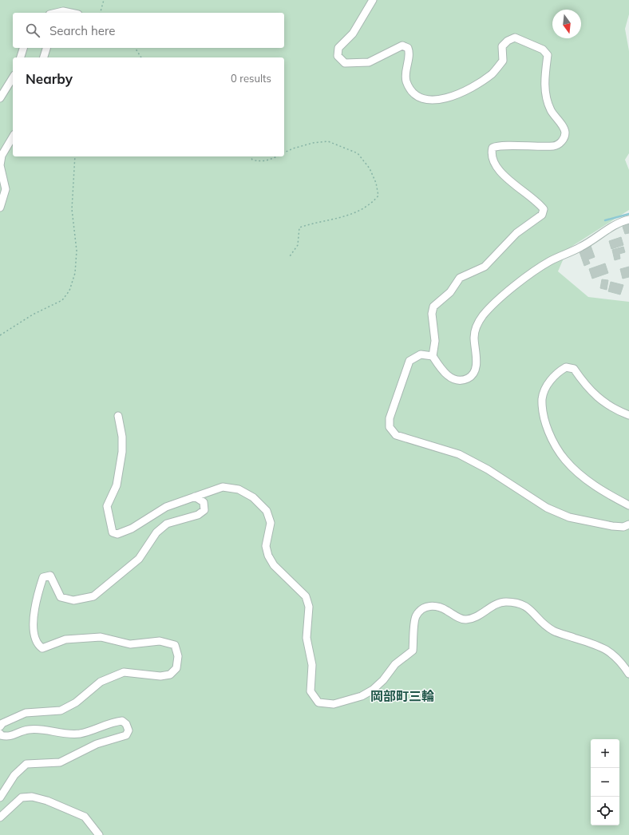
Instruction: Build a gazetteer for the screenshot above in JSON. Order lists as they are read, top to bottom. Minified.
{"districts":["岡部町三輪"],"north":"bottom","page":{"search":"Search here","heading":["Nearby","0 results"],"map_buttons":["+","−"]}}
